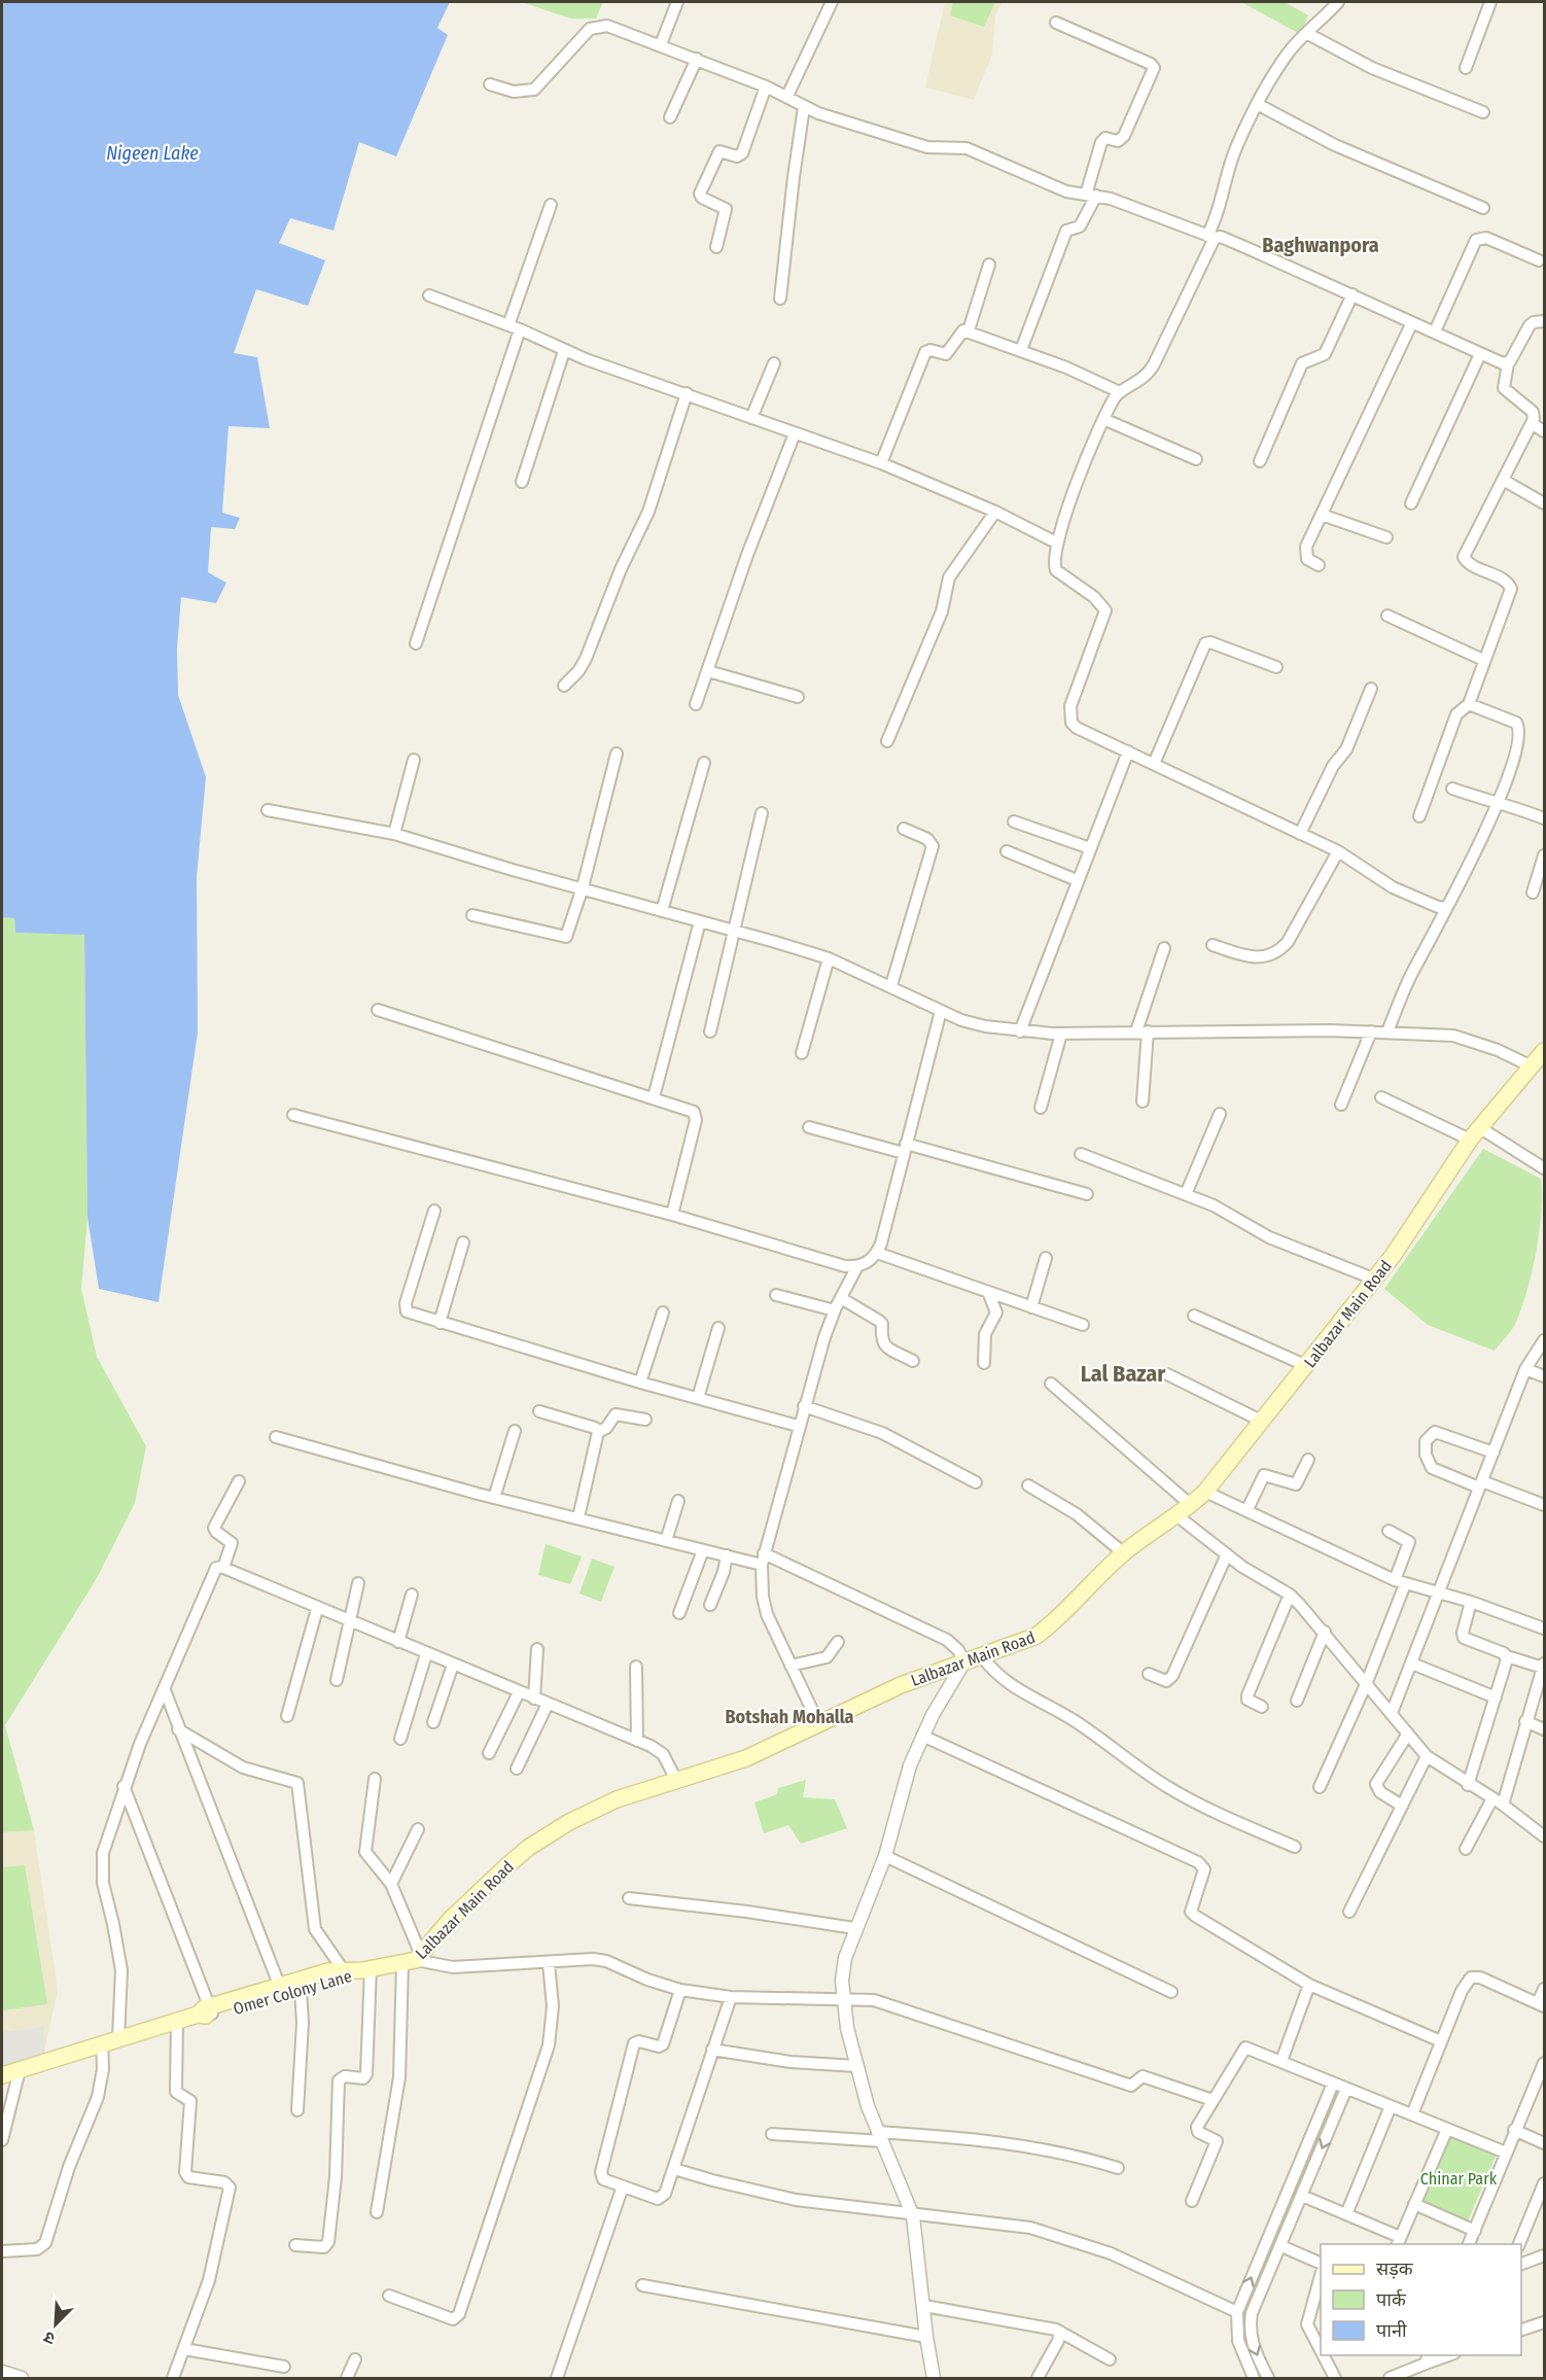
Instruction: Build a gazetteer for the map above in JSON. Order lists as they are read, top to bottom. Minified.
{"streets":{"main road":["Lalbazar Main Road","Omer Colony Lane"]},"crossings":[["Lalbazar Main Road","Omer Colony Lane"]],"districts":["Baghwanpora","Lal Bazar","Botshah Mohalla"],"water":["Nigeen Lake"],"parks":["Chinar Park"],"legend":["सड़क","पार्क","पानी"],"north":"bottom left"}
